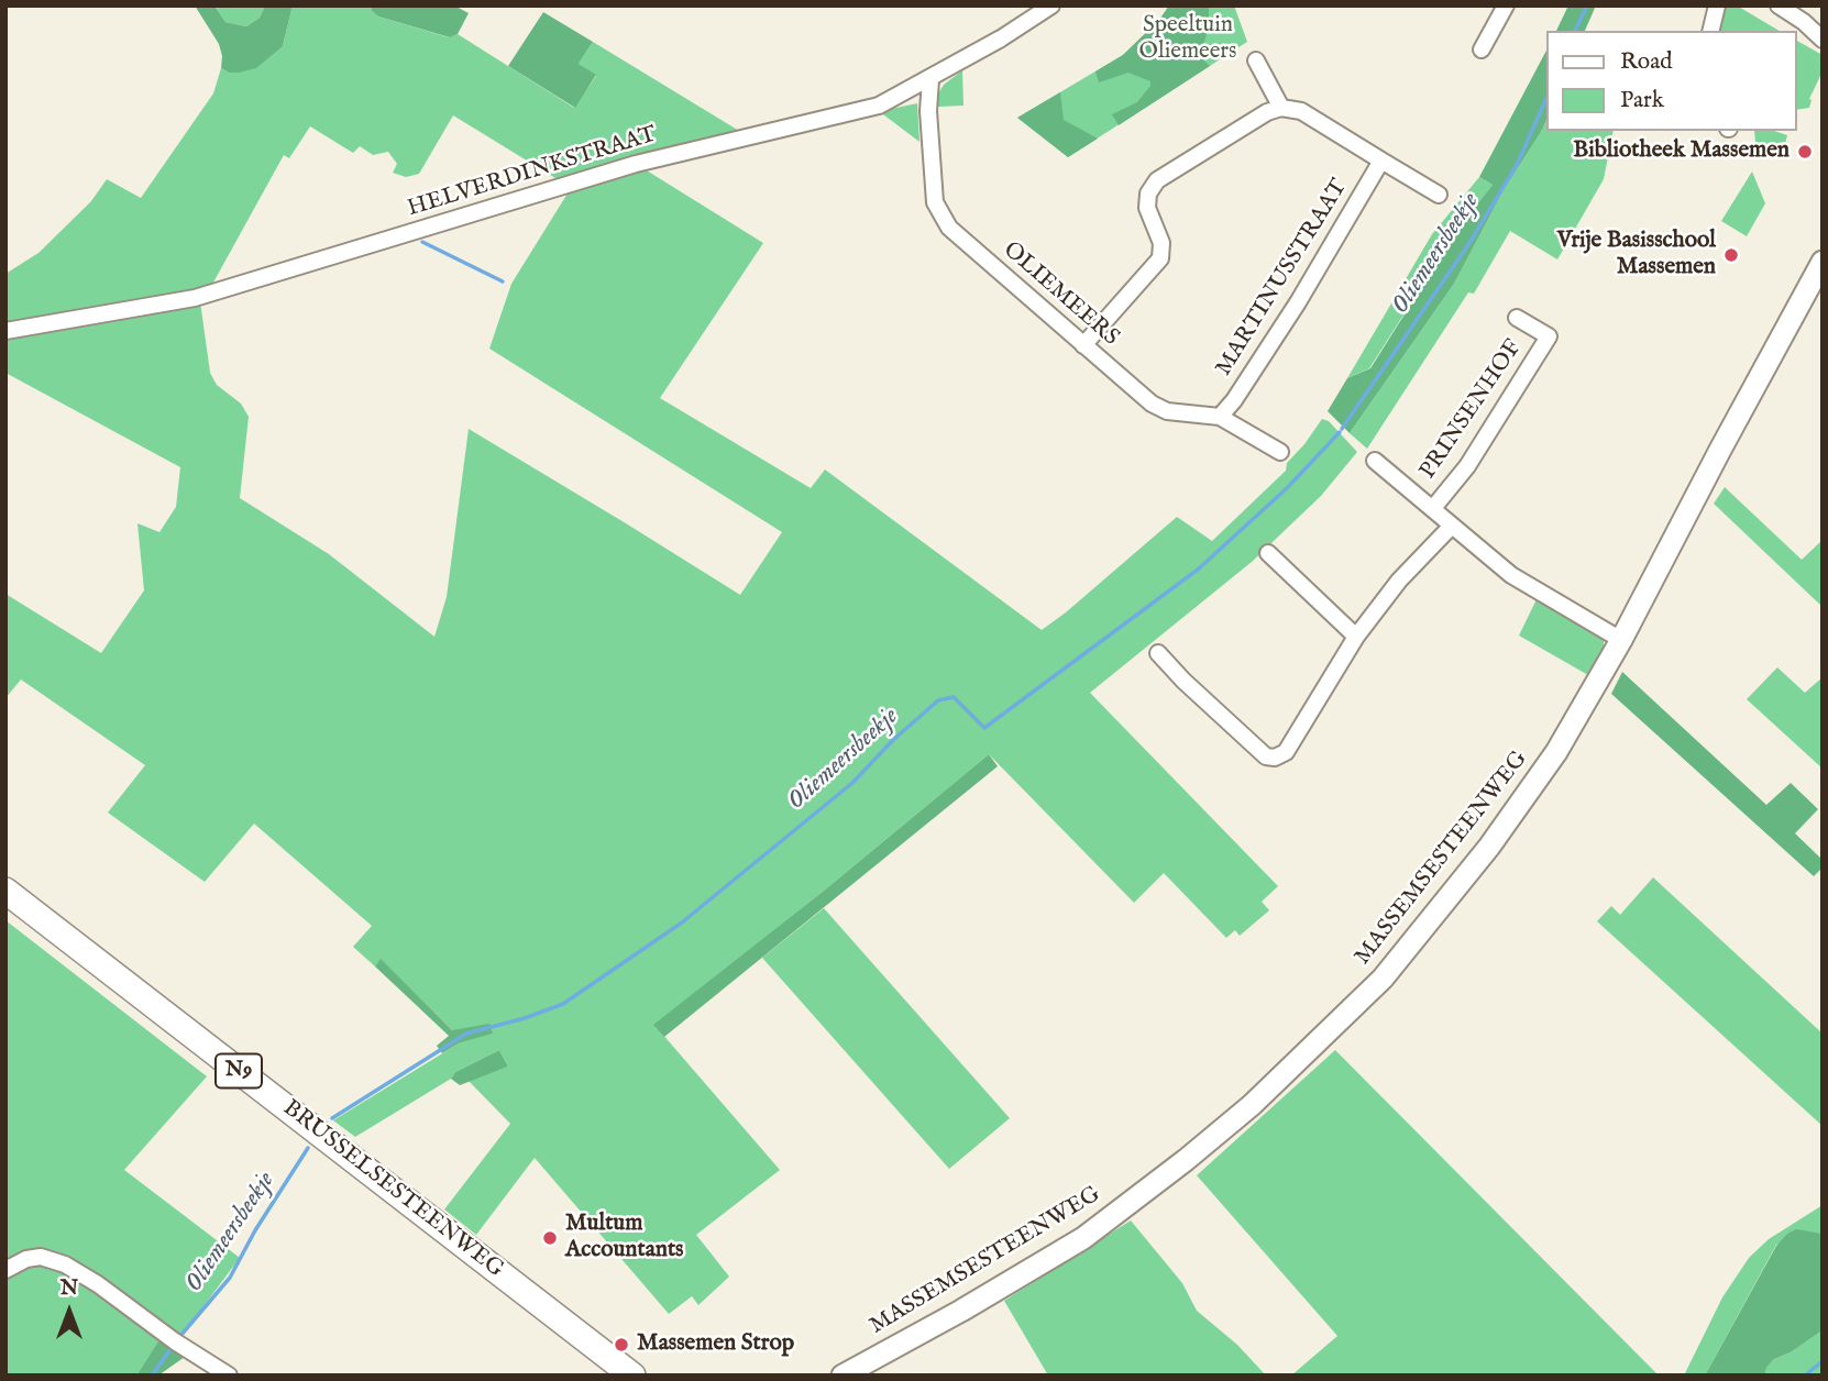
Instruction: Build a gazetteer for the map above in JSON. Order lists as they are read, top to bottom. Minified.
{"streets":{"main road":["MASSEMSESTEENWEG","N9","BRUSSELSESTEENWEG"],"street":["HELVERDINKSTRAAT","MARTINUSSTRAAT","OLIEMEERS","PRINSENHOF"]},"crossings":[["HELVERDINKSTRAAT","OLIEMEERS"],["MARTINUSSTRAAT","OLIEMEERS"],["PRINSENHOF","MASSEMSESTEENWEG"]],"water":["Oliemeersbeekje"],"parks":["Speeltuin Oliemeers"],"places":["Bibliotheek Massemen","Vrije Basisschool Massemen","Multum Accountants","Massemen Strop"],"legend":["Road","Park"],"north":"top"}
